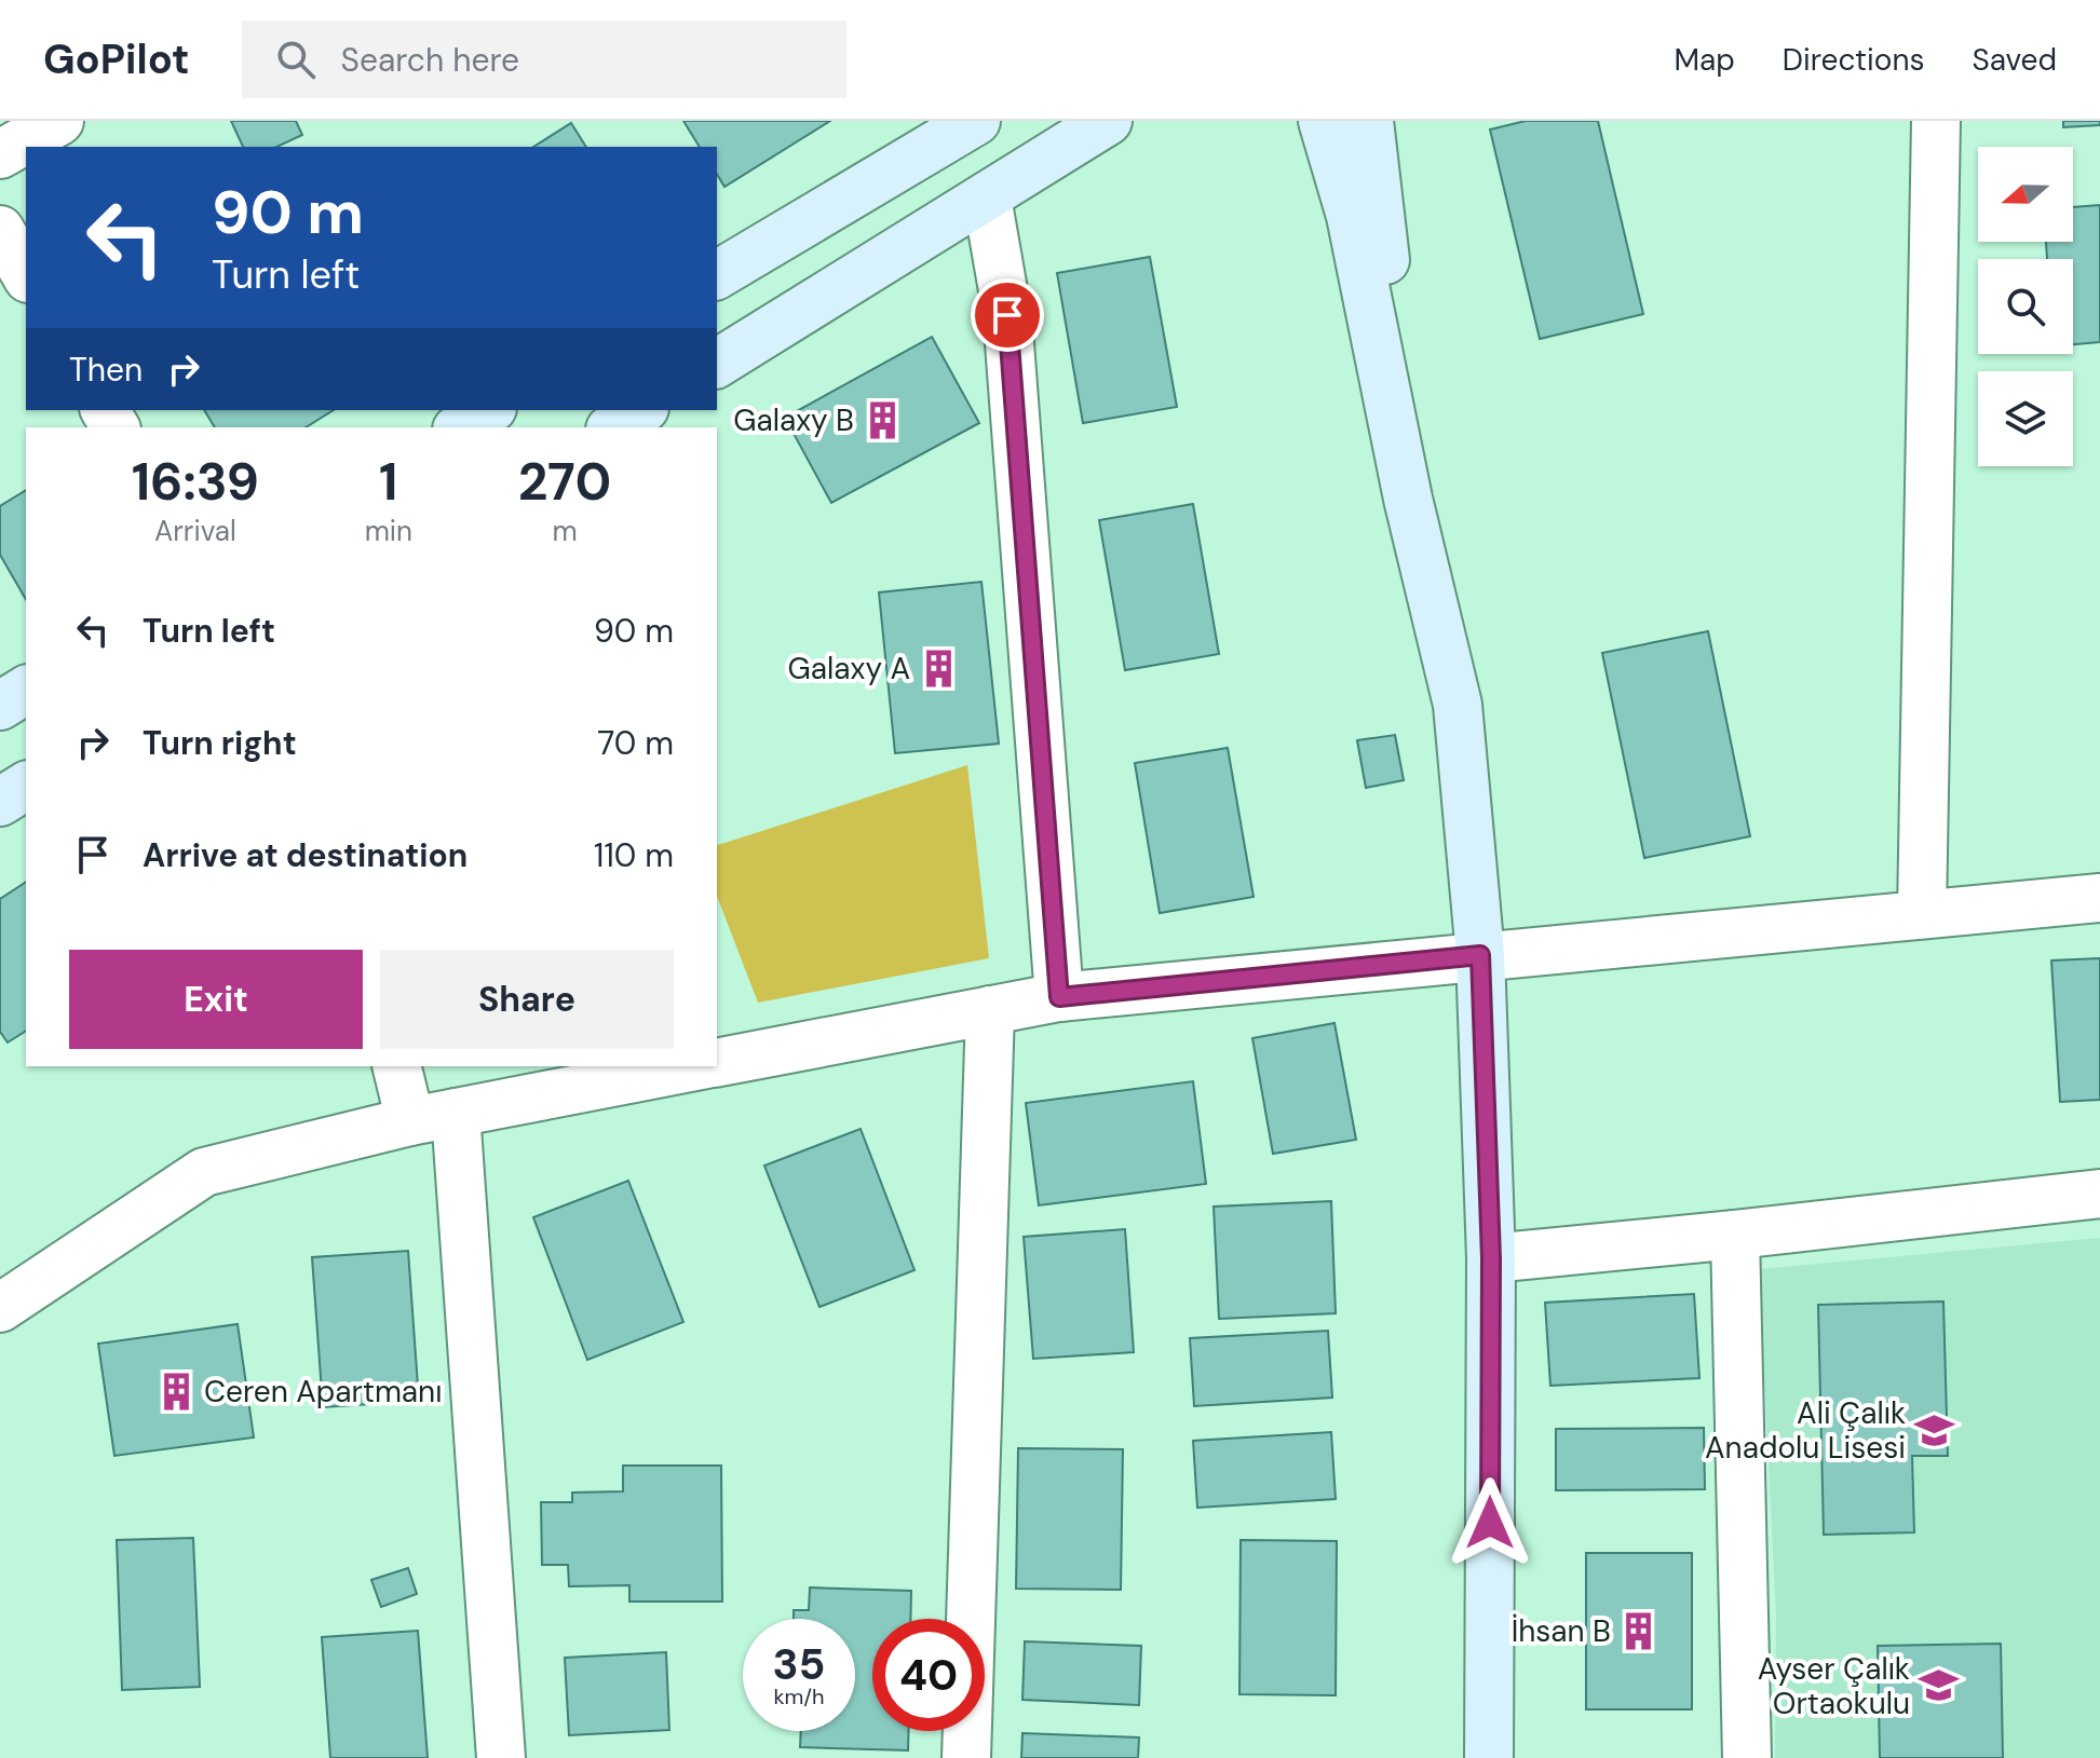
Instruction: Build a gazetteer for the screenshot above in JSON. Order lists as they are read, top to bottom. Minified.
{"places":{"building":["Galaxy B","Galaxy A","Ceren Apartmanı","İhsan B"],"school or university":["Ali Çalık Anadolu Lisesi","Ayser Çalık Ortaokulu"]},"north":"left","page":{"header":"GoPilot","search":"Search here","nav":["Map","Directions","Saved"],"turn":["90 m","Turn left"],"then":"Then","eta":["16:39","Arrival","1","min","270","m"],"list":[{"name":"Turn left","value":"90 m"},{"name":"Turn right","value":"70 m"},{"name":"Arrive at destination","value":"110 m"}],"buttons":["Exit","Share"],"speed":"35 km/h","limit":"40"}}
